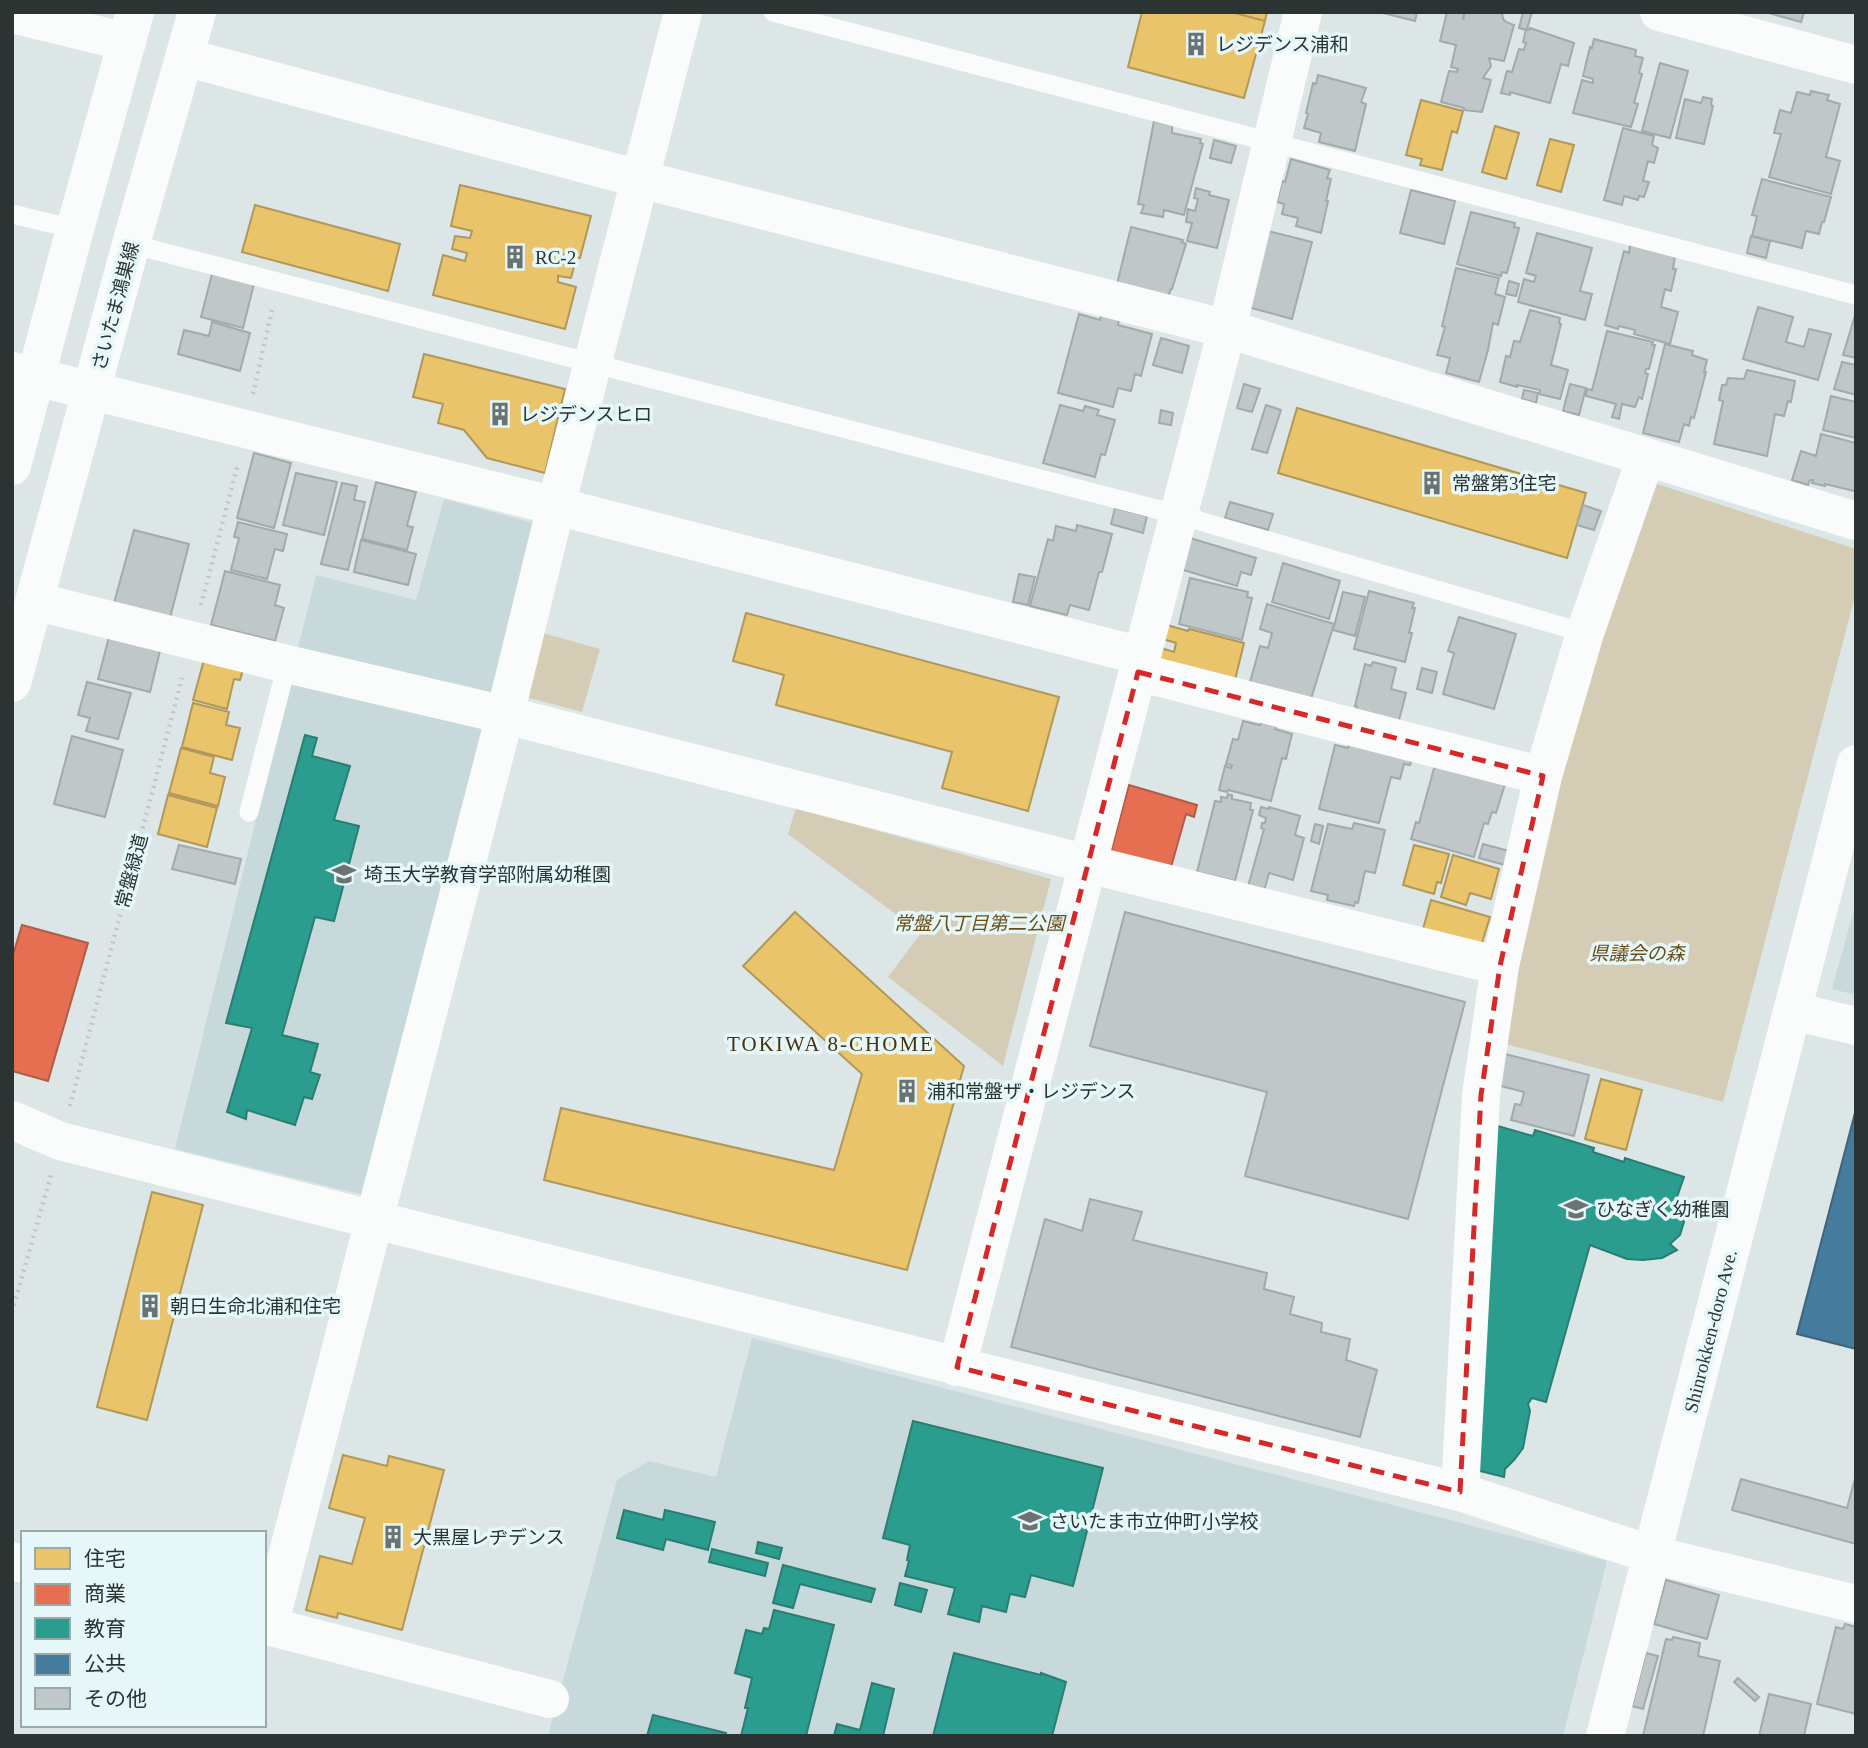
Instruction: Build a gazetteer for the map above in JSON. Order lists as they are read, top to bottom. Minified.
{"streets":{"street":["さいたま鴻巣線","Shinrokken-doro Ave."],"path":["常盤緑道"]},"districts":["TOKIWA 8-CHOME"],"parks":["常盤八丁目第二公園","県議会の森"],"places":{"building":["レジデンス浦和","RC-2","レジデンスヒロ","常盤第3住宅","浦和常盤ザ・レジデンス","朝日生命北浦和住宅","大黒屋レヂデンス"],"school or university":["埼玉大学教育学部附属幼稚園","ひなぎく幼稚園","さいたま市立仲町小学校"]},"legend":["住宅","商業","教育","公共","その他"]}
